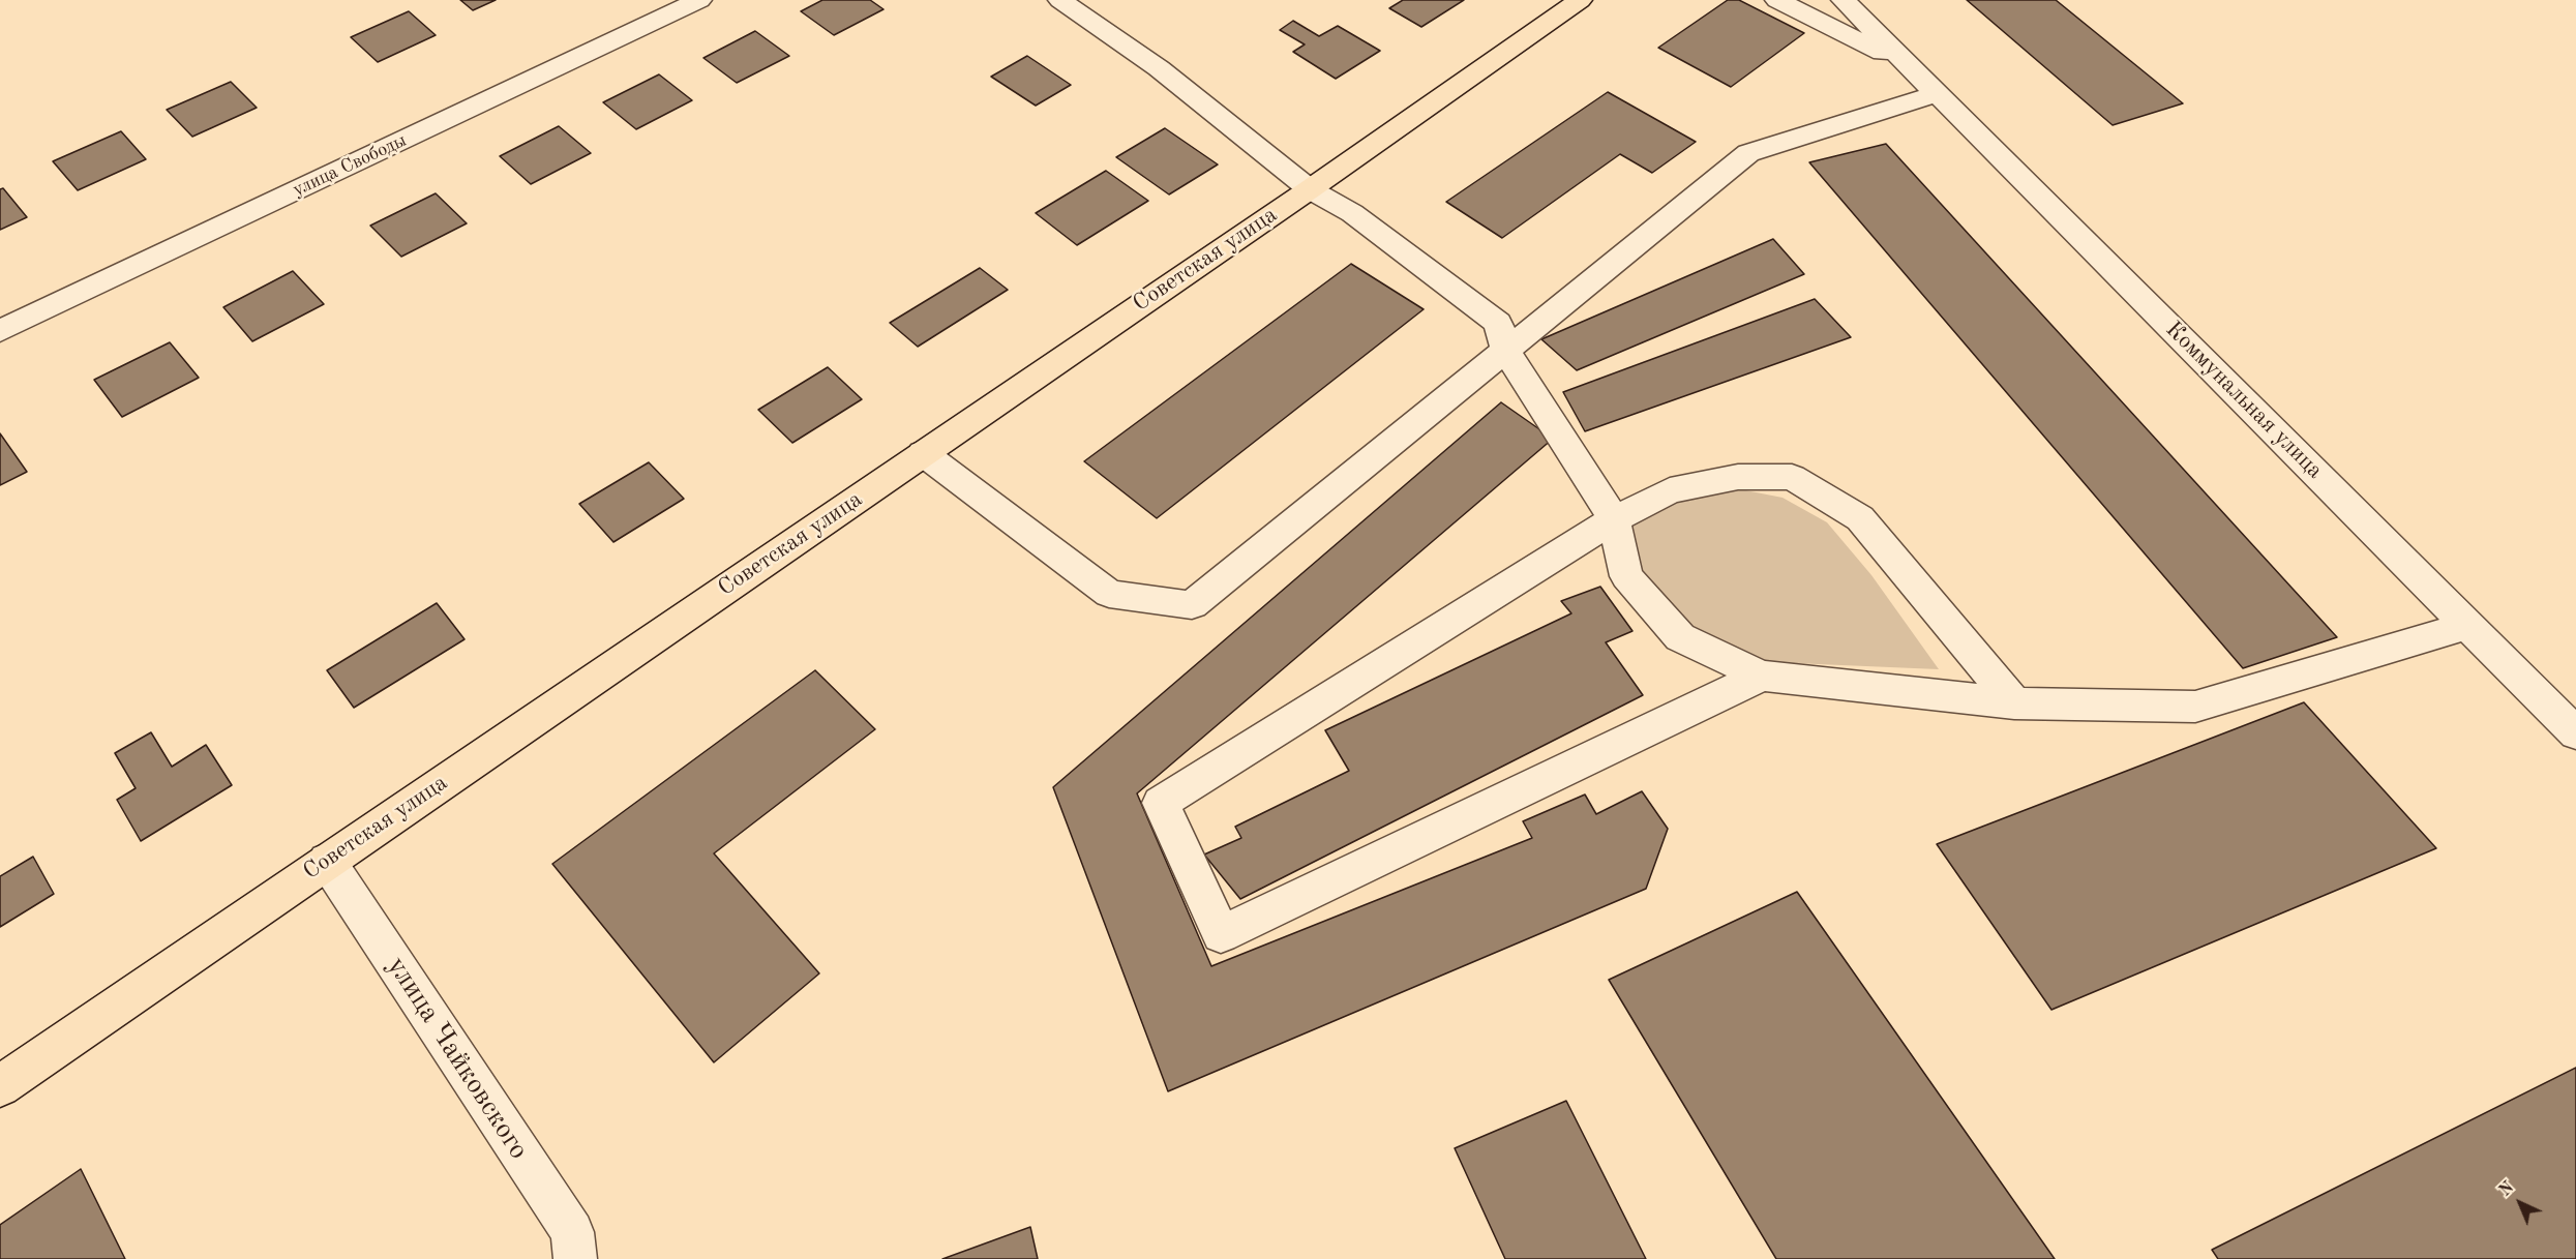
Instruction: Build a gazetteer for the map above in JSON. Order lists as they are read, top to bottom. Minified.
{"streets":{"main road":["Советская улица"],"street":["улица Свободы","Коммунальная улица","улица Чайковского"]},"crossings":[["Советская улица","улица Чайковского"]],"north":"top left"}
